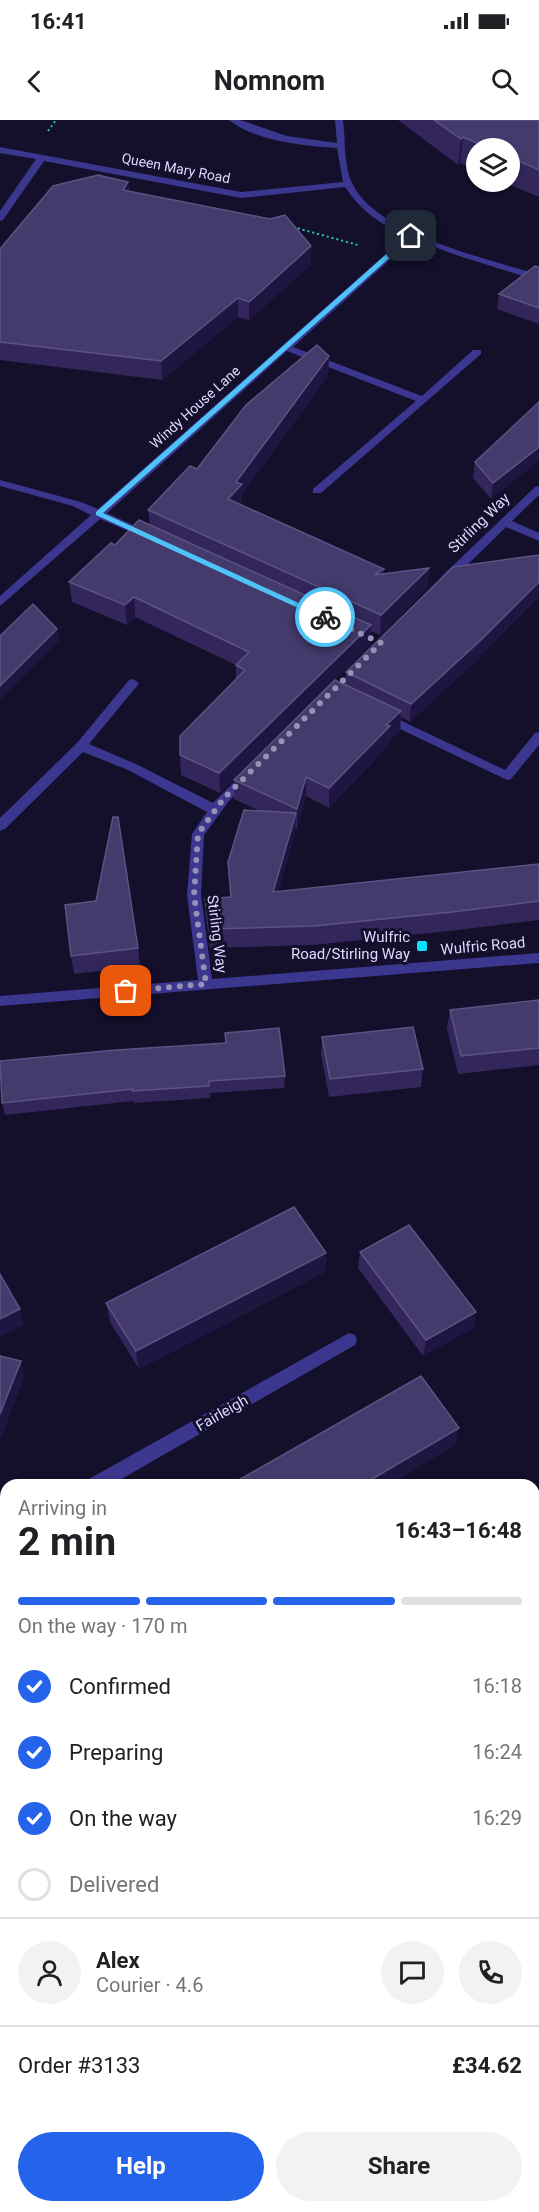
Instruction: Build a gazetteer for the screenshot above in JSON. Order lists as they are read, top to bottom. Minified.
{"streets":{"street":["Queen Mary Road","Windy House Lane","Stirling Way","Wulfric Road","Fairleigh"]},"crossings":[["Stirling Way","Wulfric Road"]],"places":{"transit":["Wulfric Road/Stirling Way"]},"page":{"status":"16:41","header":"Nomnom","heading":["2 min","Arriving in","16:43–16:48"],"panel":["Alex","Courier · 4.6","Order #3133","£34.62"],"bar":"On the way · 170 m","list":[["Confirmed","16:18"],["Preparing","16:24"],["On the way","16:29"],"Delivered"],"buttons":["Help","Share"]}}
